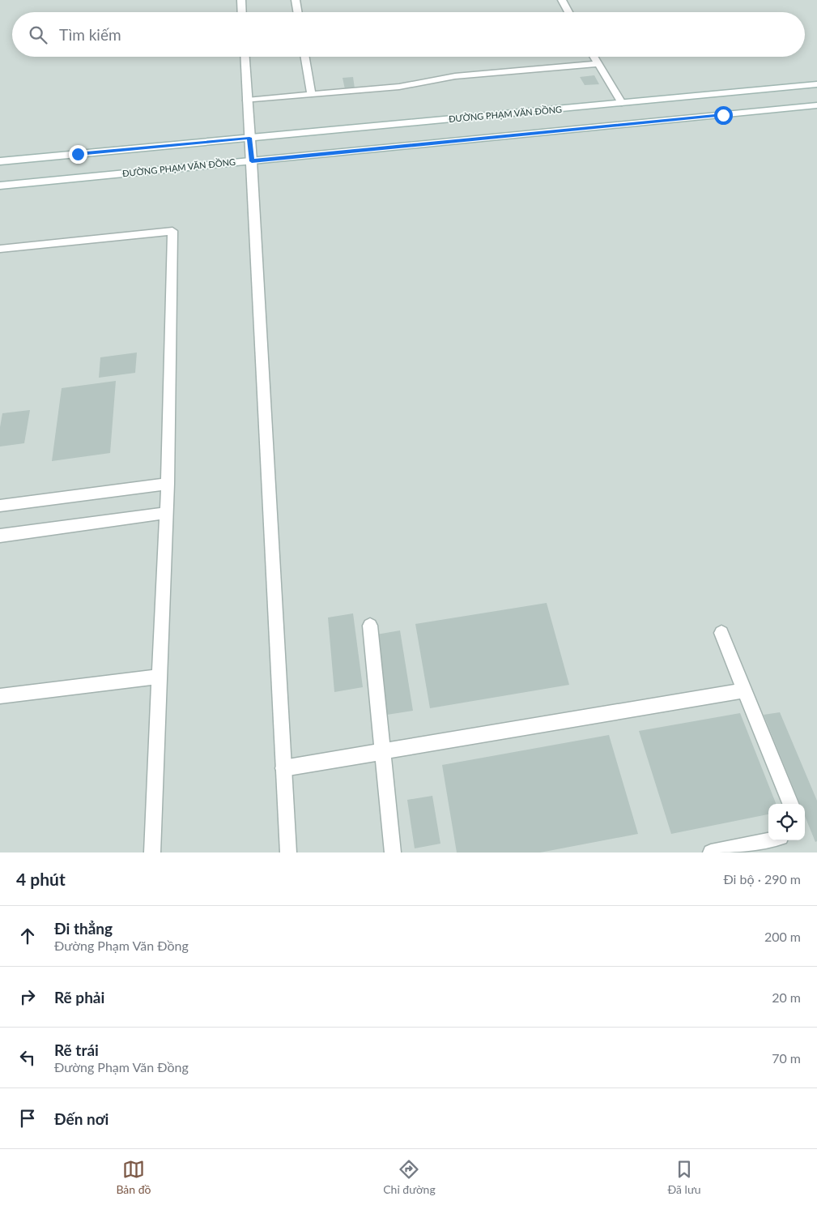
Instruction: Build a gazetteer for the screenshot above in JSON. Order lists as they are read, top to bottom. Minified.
{"streets":{"street":["ĐƯỜNG PHẠM VĂN ĐỒNG"]},"page":{"search":"Tìm kiếm","heading":["4 phút","Đi bộ · 290 m"],"list":[["Đi thẳng","Đường Phạm Văn Đồng","200 m"],["Rẽ phải","20 m"],["Rẽ trái","Đường Phạm Văn Đồng","70 m"],"Đến nơi"],"nav":["Bản đồ","Chỉ đường","Đã lưu"]}}
